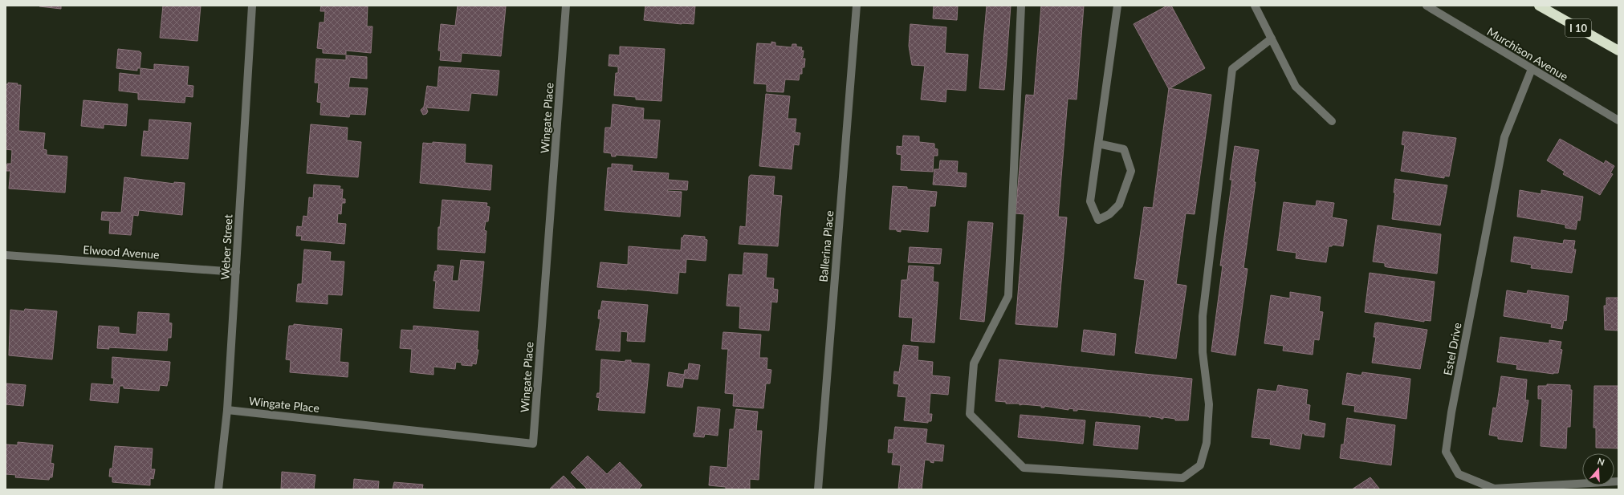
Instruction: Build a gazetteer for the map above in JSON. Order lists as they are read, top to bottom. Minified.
{"streets":{"highway":["I 10"],"street":["Murchison Avenue","Wingate Place","Ballerina Place","Weber Street","Elwood Avenue","Estel Drive"]},"crossings":[["Murchison Avenue","Estel Drive"],["Wingate Place","Weber Street"],["Weber Street","Elwood Avenue"]],"north":"top"}
